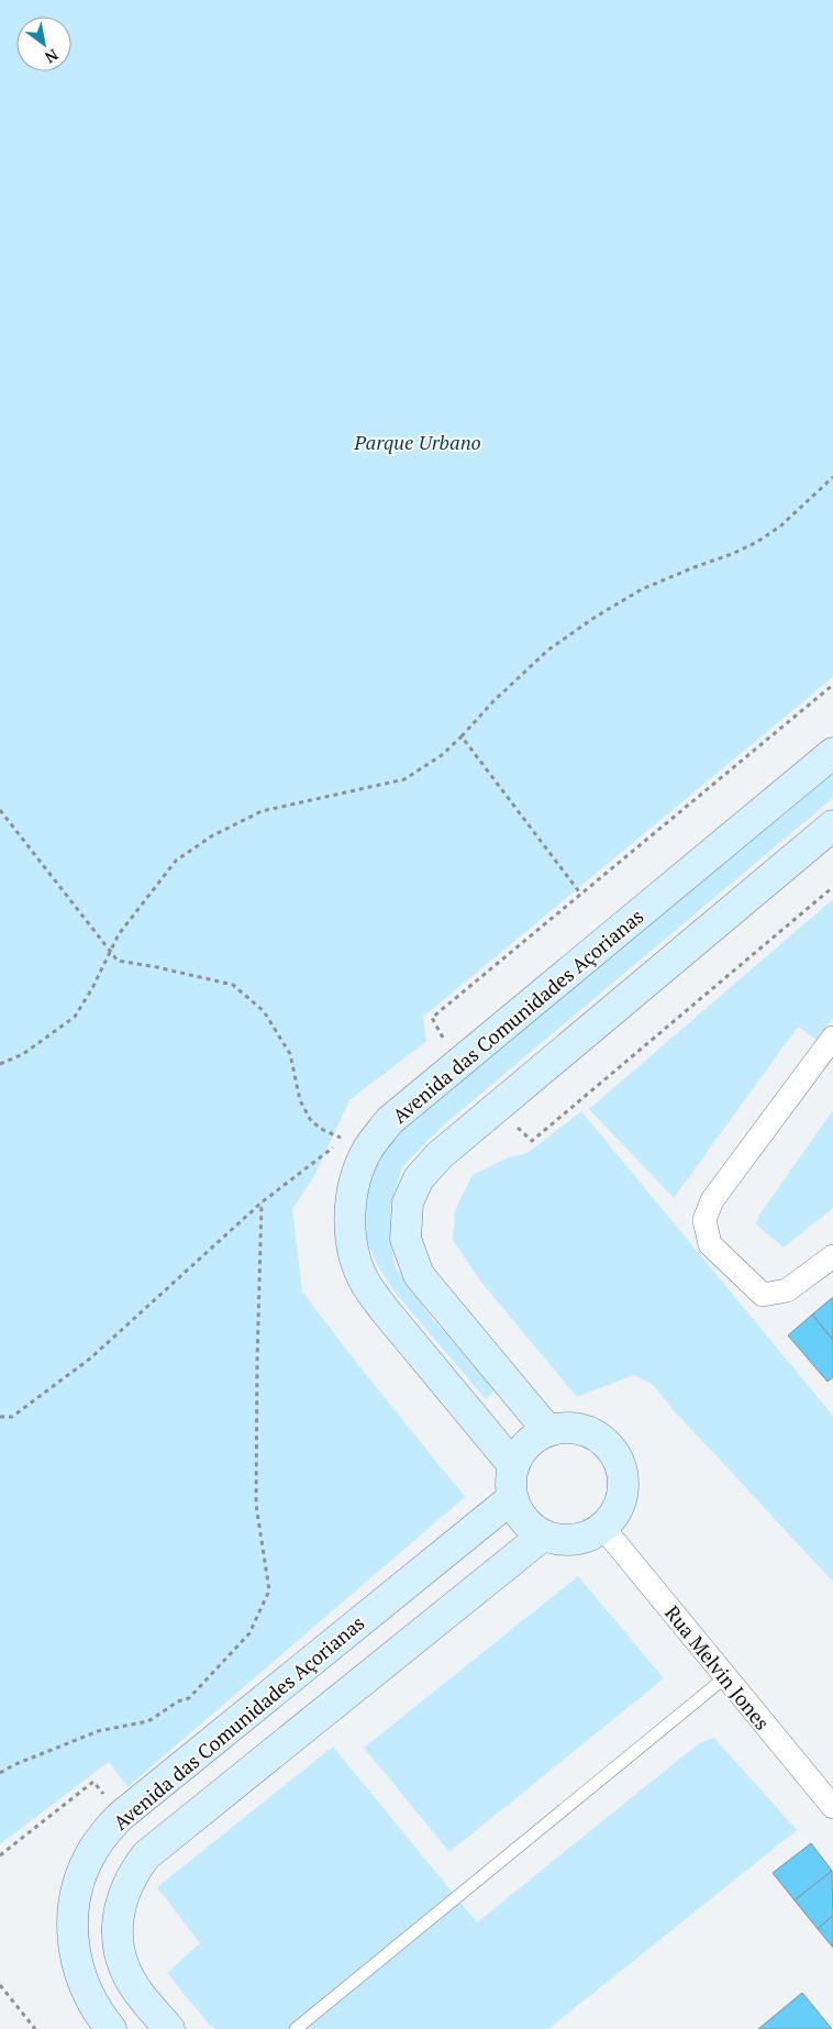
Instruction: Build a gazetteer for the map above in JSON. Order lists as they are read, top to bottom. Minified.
{"streets":{"street":["Avenida das Comunidades Açorianas","Rua Melvin Jones"]},"crossings":[["Avenida das Comunidades Açorianas","Rua Melvin Jones"]],"parks":["Parque Urbano"],"north":"bottom right"}
